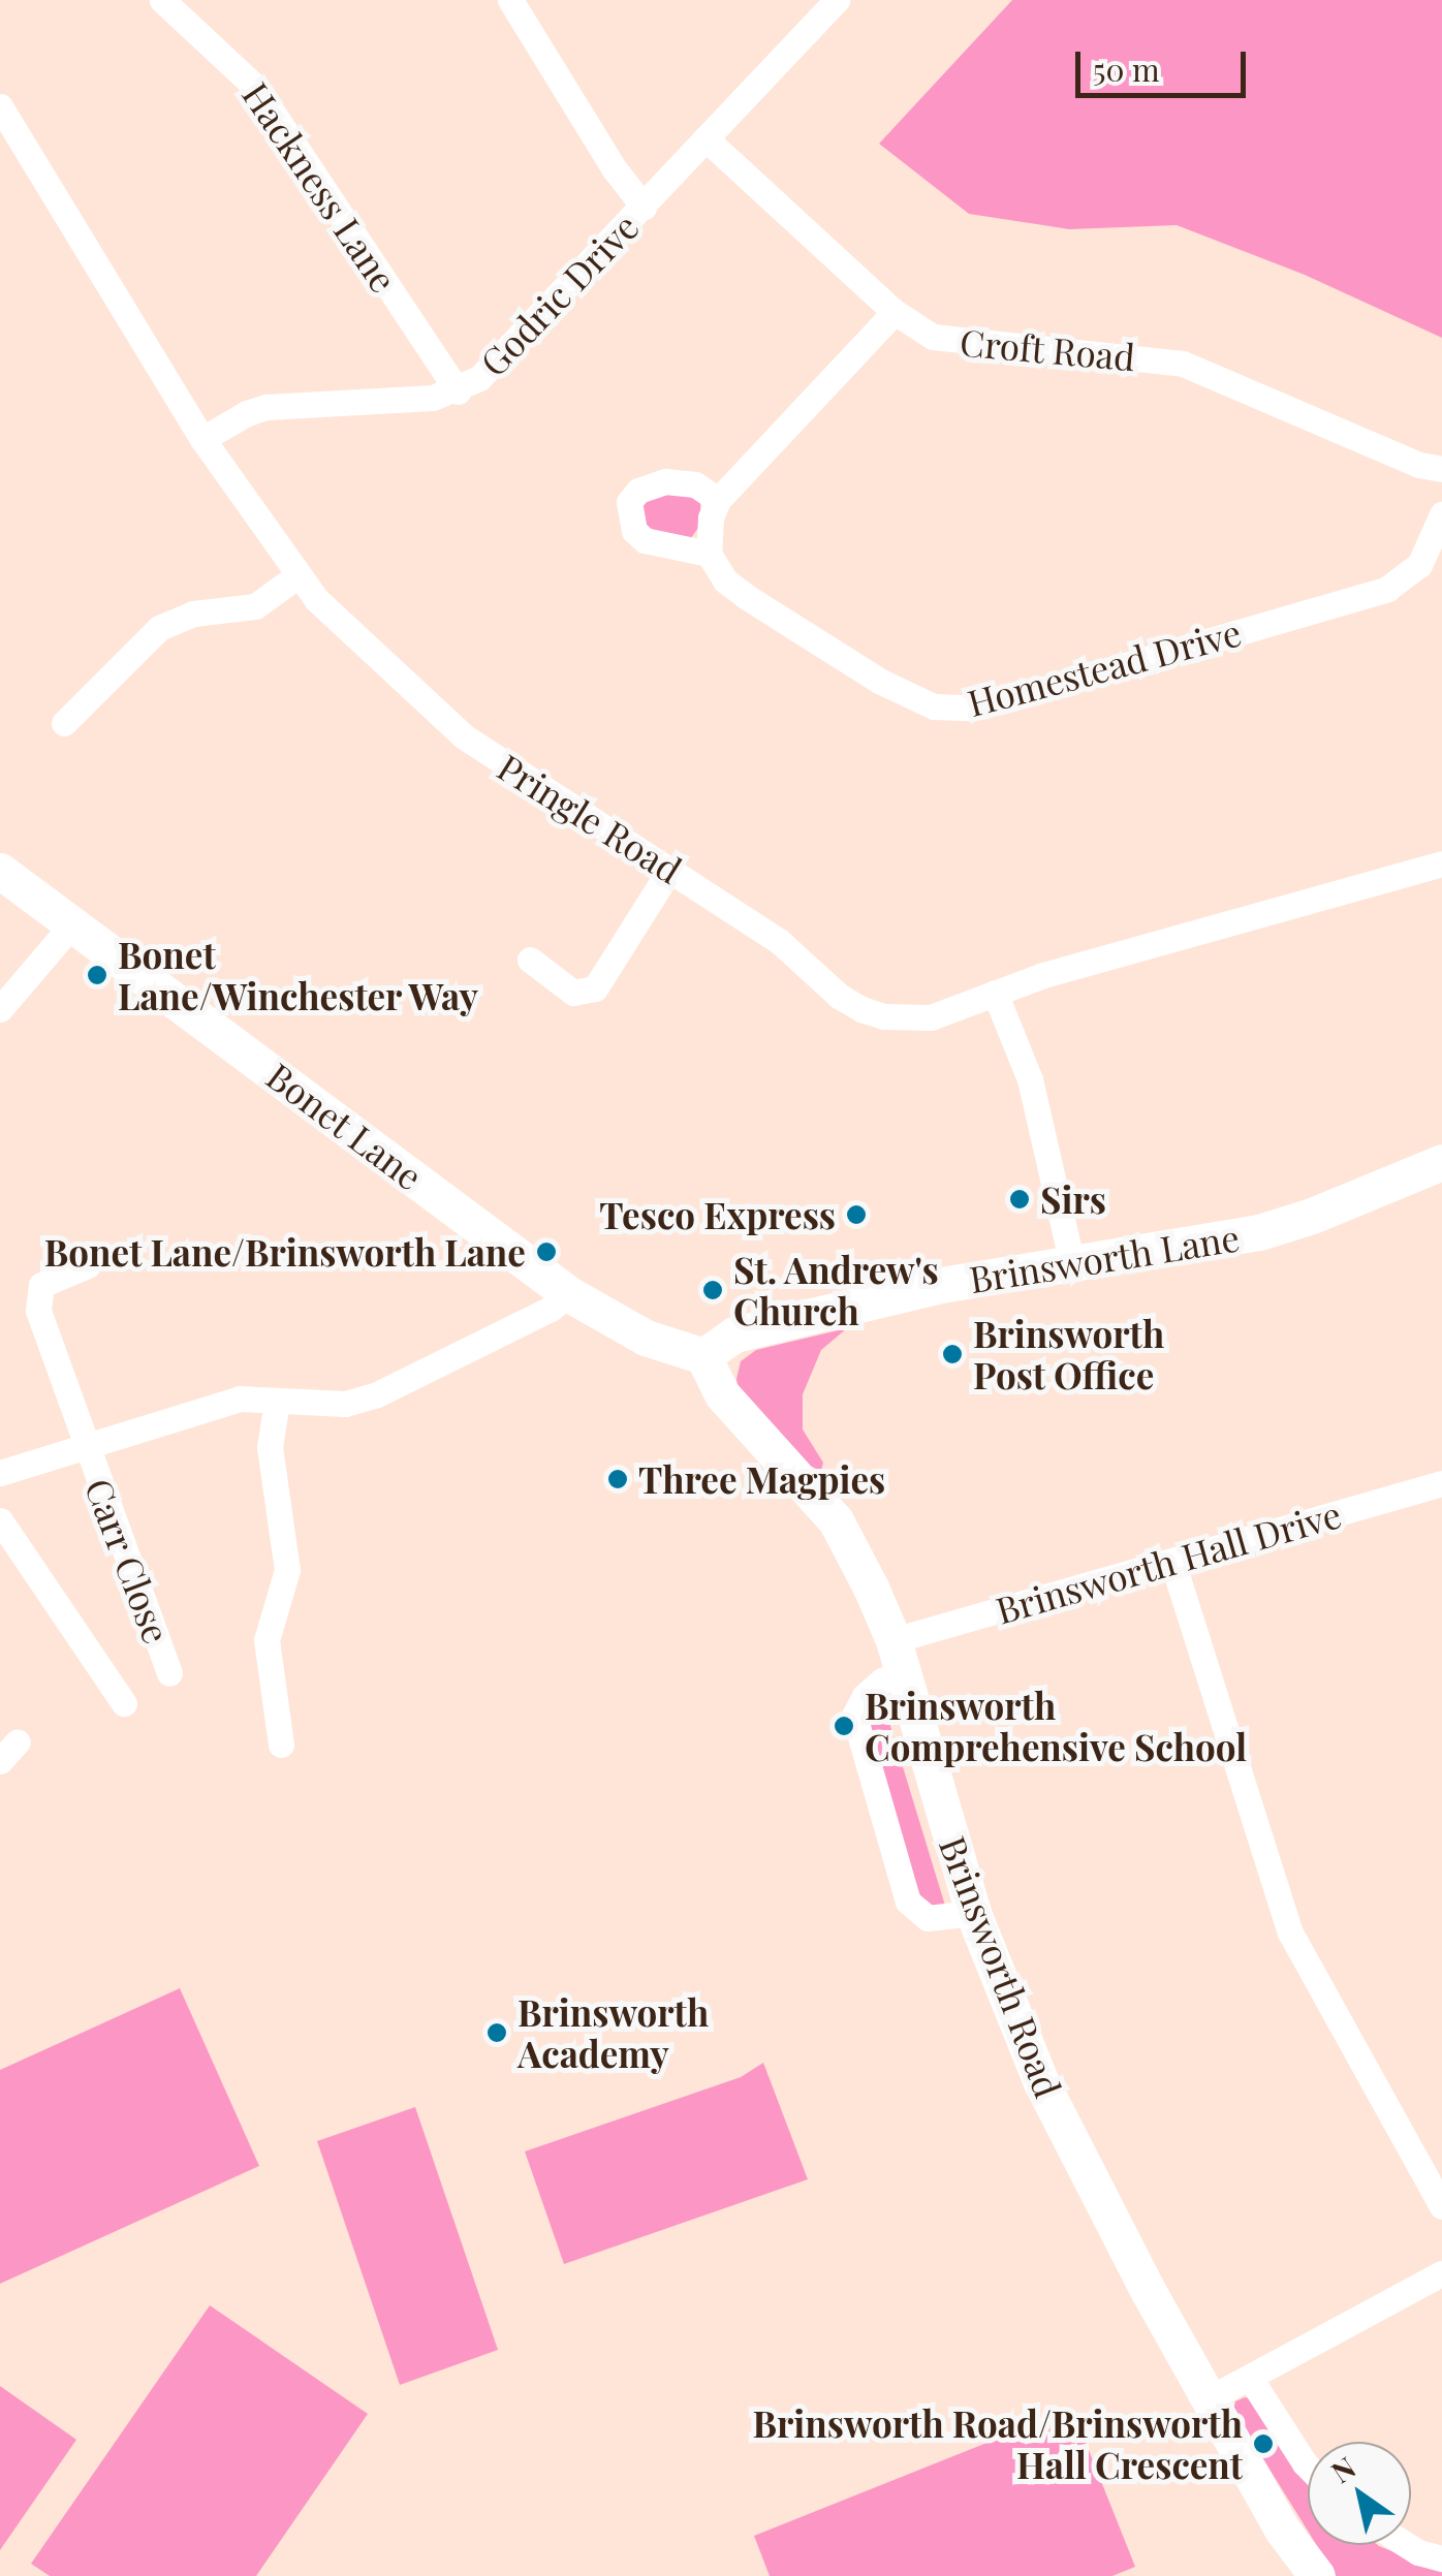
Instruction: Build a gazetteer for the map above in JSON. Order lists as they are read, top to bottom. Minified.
{"streets":{"main road":["Bonet Lane","Brinsworth Lane","Brinsworth Road"],"street":["Hackness Lane","Godric Drive","Croft Road","Homestead Drive","Pringle Road","Carr Close","Brinsworth Hall Drive"]},"crossings":[["Hackness Lane","Godric Drive"],["Godric Drive","Croft Road"],["Godric Drive","Pringle Road"],["Bonet Lane","Brinsworth Lane"],["Bonet Lane","Brinsworth Road"],["Brinsworth Lane","Brinsworth Road"],["Brinsworth Hall Drive","Brinsworth Road"]],"places":["Bonet Lane/Winchester Way","Sirs","Tesco Express","Bonet Lane/Brinsworth Lane","St. Andrew's Church","Brinsworth Post Office","Three Magpies","Brinsworth Comprehensive School","Brinsworth Academy","Brinsworth Road/Brinsworth Hall Crescent"],"scale_bar":"50 m","north":"top left"}
